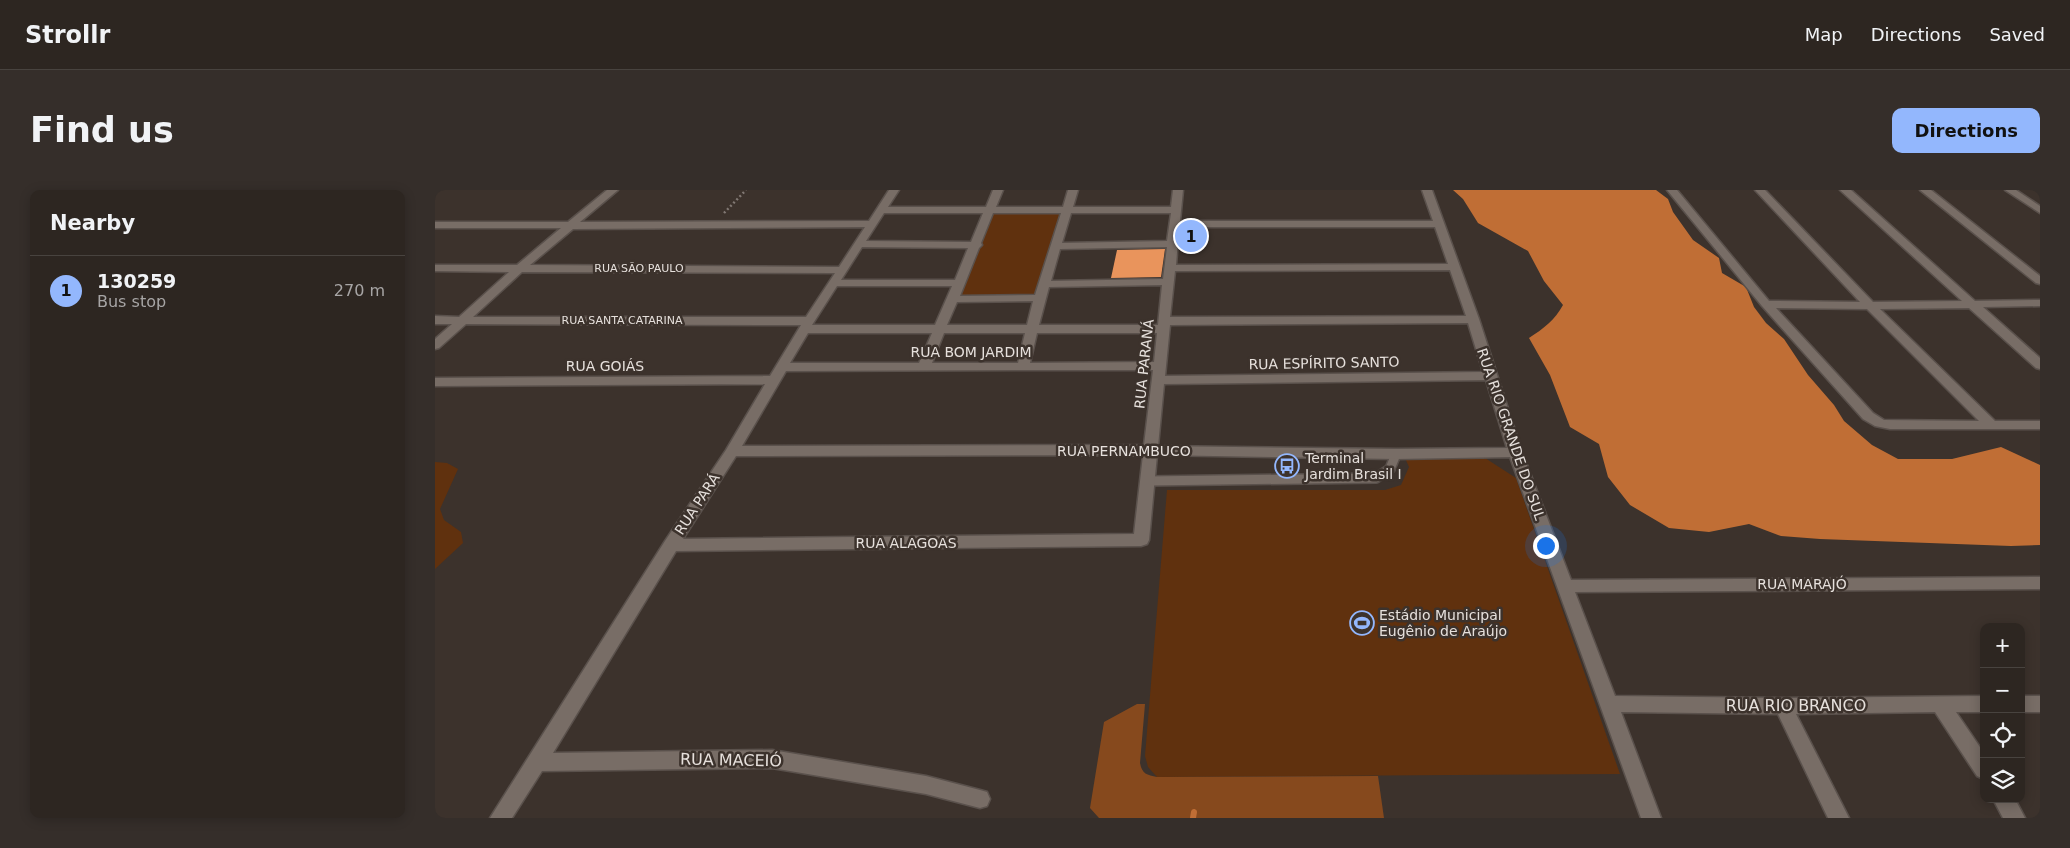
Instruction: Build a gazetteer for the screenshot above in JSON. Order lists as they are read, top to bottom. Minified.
{"streets":{"street":["RUA SÃO PAULO","RUA SANTA CATARINA","RUA BOM JARDIM","RUA ESPÍRITO SANTO","RUA PARANÁ","RUA GOIÁS","RUA RIO GRANDE DO SUL","RUA PERNAMBUCO","RUA PARÁ","RUA ALAGOAS","RUA MARAJÓ","RUA RIO BRANCO","RUA MACEIÓ"]},"crossings":[["RUA SÃO PAULO","RUA PARÁ"],["RUA SANTA CATARINA","RUA PARANÁ"],["RUA SANTA CATARINA","RUA RIO GRANDE DO SUL"],["RUA SANTA CATARINA","RUA PARÁ"],["RUA BOM JARDIM","RUA PARANÁ"],["RUA BOM JARDIM","RUA GOIÁS"],["RUA BOM JARDIM","RUA PARÁ"],["RUA ESPÍRITO SANTO","RUA PARANÁ"],["RUA ESPÍRITO SANTO","RUA RIO GRANDE DO SUL"],["RUA PARANÁ","RUA PERNAMBUCO"],["RUA PARANÁ","RUA ALAGOAS"],["RUA GOIÁS","RUA PARÁ"],["RUA RIO GRANDE DO SUL","RUA PERNAMBUCO"],["RUA RIO GRANDE DO SUL","RUA MARAJÓ"],["RUA RIO GRANDE DO SUL","RUA RIO BRANCO"],["RUA PERNAMBUCO","RUA PARÁ"],["RUA PARÁ","RUA ALAGOAS"],["RUA PARÁ","RUA MACEIÓ"]],"places":{"bus stop":["Terminal Jardim Brasil I"],"sports":["Estádio Municipal Eugênio de Araújo"]},"page":{"header":"Strollr","nav":["Map","Directions","Saved"],"buttons":"Directions","title":"Find us","heading":"Nearby","pins":"1","list":[{"mark":"1","name":"130259","note":"Bus stop","value":"270 m"}],"map_buttons":["+","−"]}}
